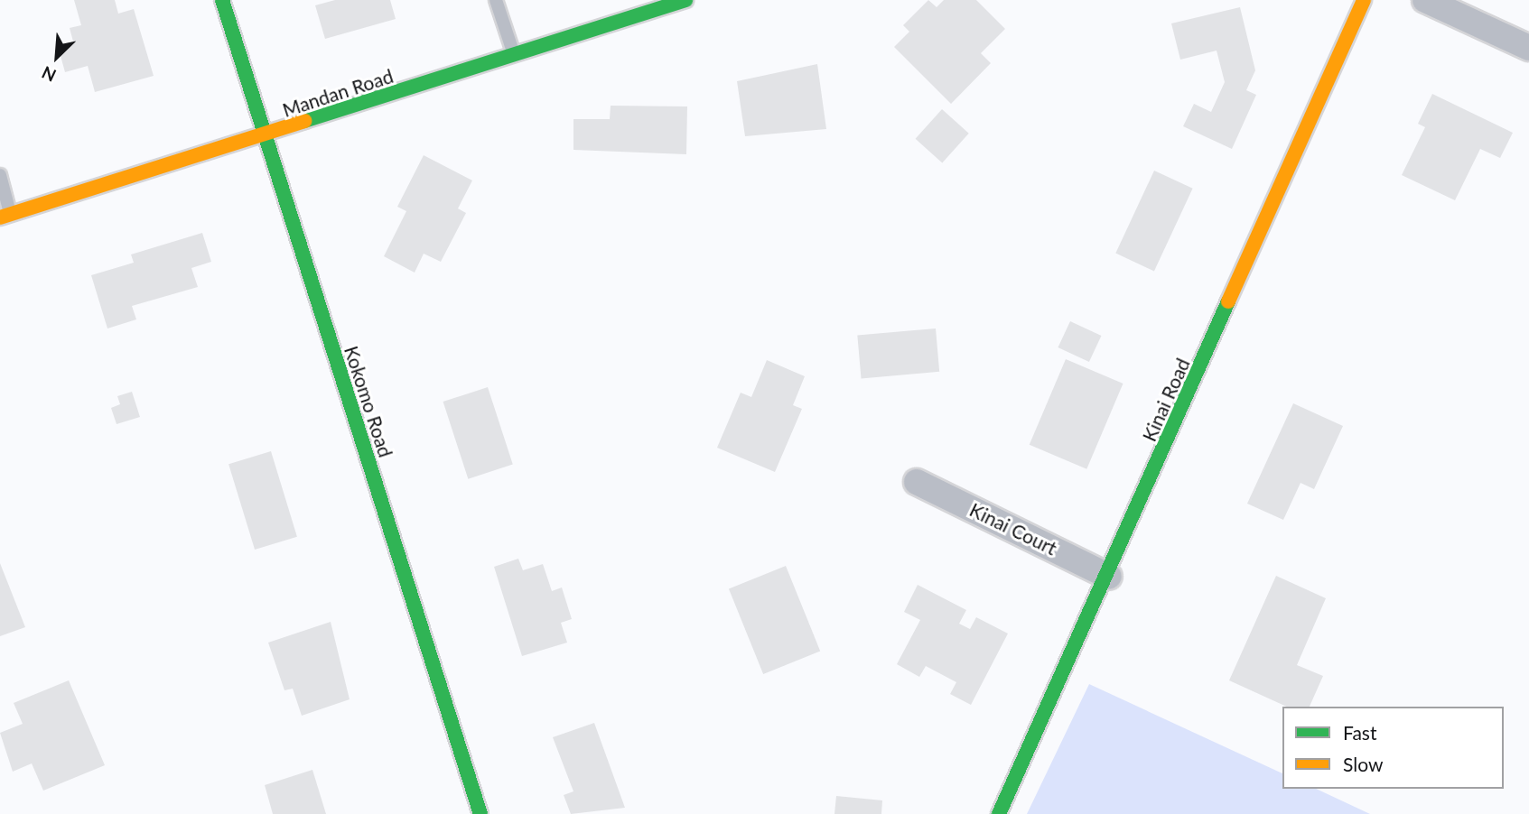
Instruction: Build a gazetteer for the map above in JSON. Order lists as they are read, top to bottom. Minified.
{"streets":{"street":["Mandan Road","Kinai Road","Kokomo Road","Kinai Court"]},"crossings":[["Mandan Road","Kokomo Road"],["Kinai Road","Kinai Court"]],"legend":["Fast","Slow"],"north":"bottom left"}
